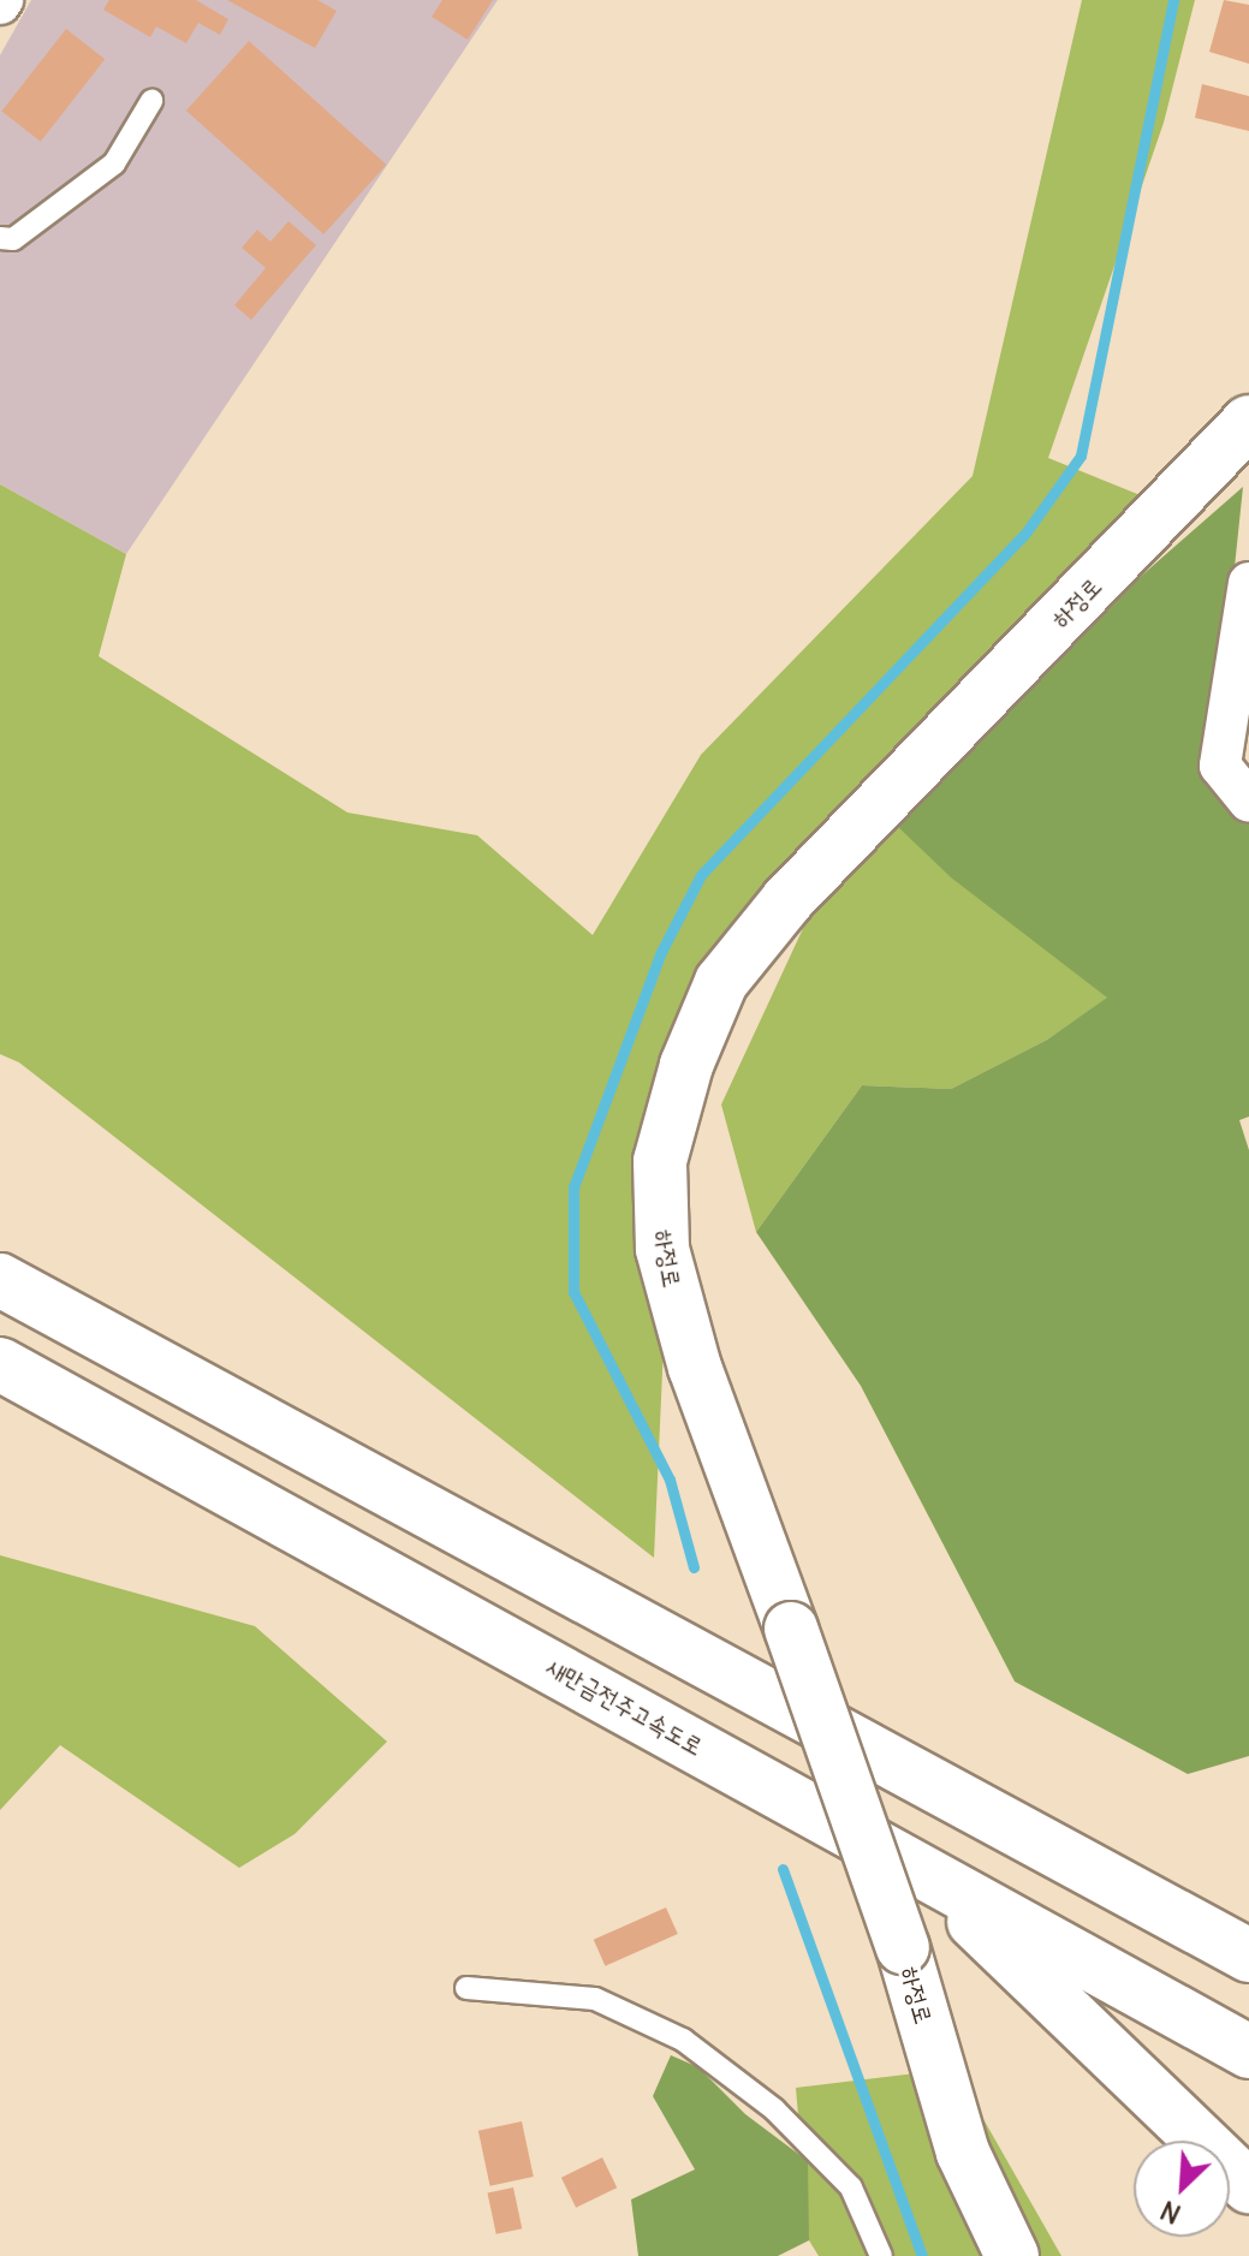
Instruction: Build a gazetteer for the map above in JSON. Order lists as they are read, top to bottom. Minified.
{"streets":{"main road":["하정로","새만금전주고속도로"]},"north":"bottom left"}
